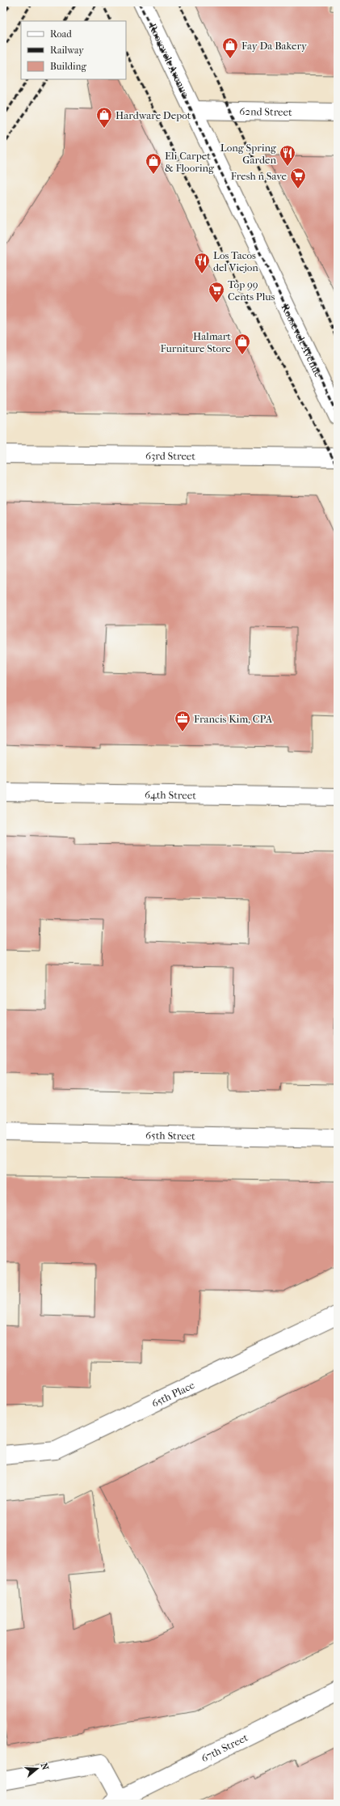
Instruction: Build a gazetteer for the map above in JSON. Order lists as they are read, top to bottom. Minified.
{"streets":{"street":["Roosevelt Avenue","62nd Street","63rd Street","64th Street","65th Street","65th Place","67th Street"]},"crossings":[["Roosevelt Avenue","62nd Street"]],"places":{"shop":["Fay Da Bakery","Hardware Depot","Eli Carpet & Flooring","Halmart Furniture Store"],"restaurant":["Long Spring Garden","Los Tacos del Viejon"],"supermarket":["Fresh n Save","Top 99 Cents Plus"],"office":["Francis Kim, CPA"]},"legend":["Road","Railway","Building"],"north":"right"}
